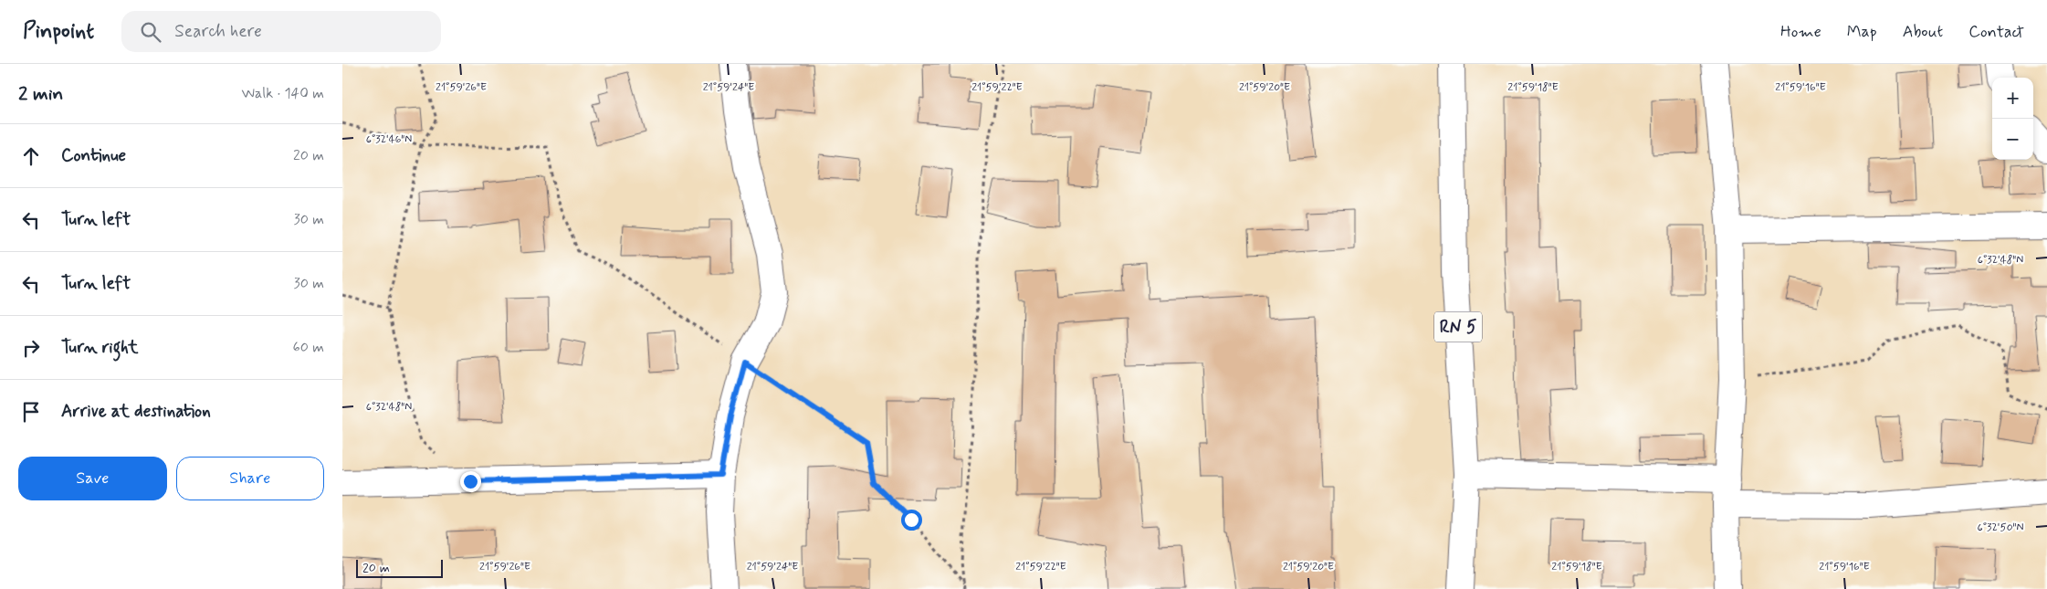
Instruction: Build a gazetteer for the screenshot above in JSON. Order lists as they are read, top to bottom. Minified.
{"streets":{"street":["RN 5"]},"scale_bar":"20 m","page":{"header":"Pinpoint","search":"Search here","nav":["Home","Map","About","Contact"],"heading":["2 min","Walk · 140 m"],"map_buttons":["+","−"],"list":[["Continue","20 m"],["Turn left","30 m"],["Turn left","30 m"],["Turn right","60 m"],"Arrive at destination"],"buttons":["Save","Share"],"scale":"20 m"},"coordinates":["21°59'26\"E","21°59'24\"E","21°59'22\"E","21°59'20\"E","21°59'18\"E","21°59'16\"E","6°32'46\"N","6°32'48\"N","6°32'50\"N"]}
